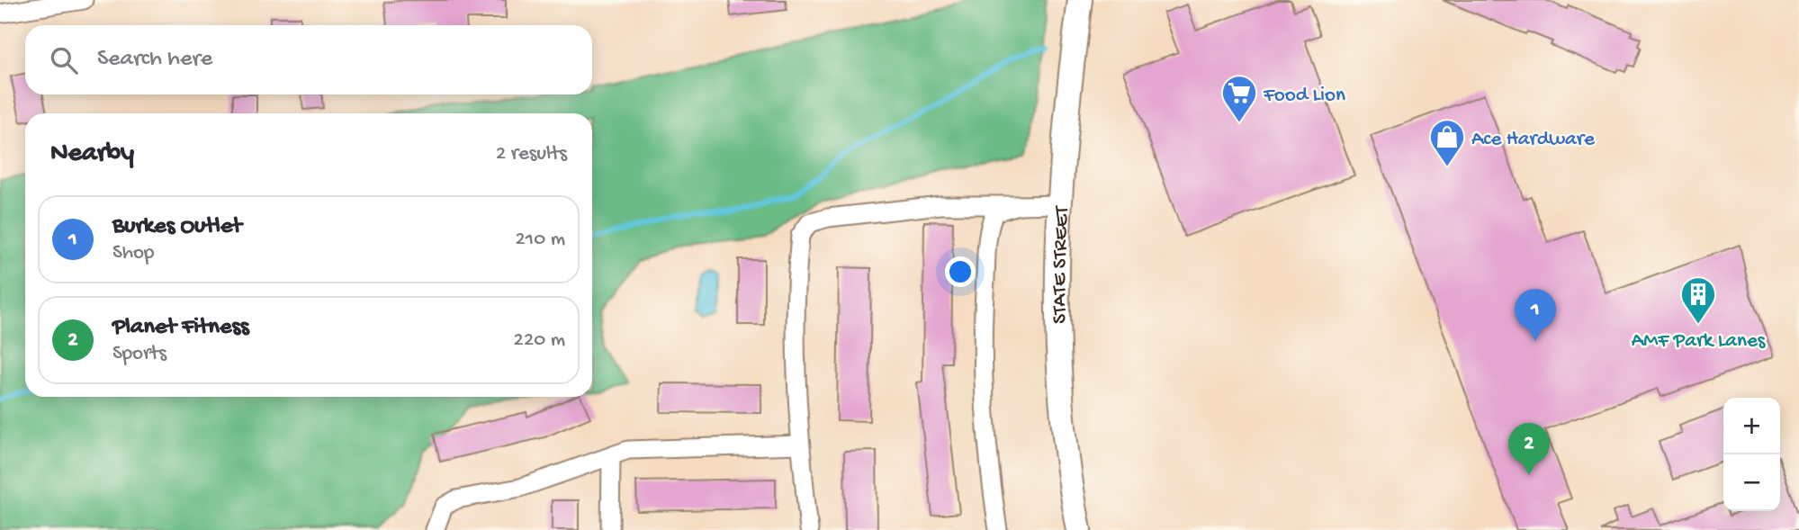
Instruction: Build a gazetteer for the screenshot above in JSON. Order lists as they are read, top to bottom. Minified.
{"streets":{"main road":["STATE STREET"]},"places":{"supermarket":["Food Lion"],"shop":["Ace Hardware"],"building":["AMF Park Lanes"]},"page":{"search":"Search here","heading":["Nearby","2 results"],"list":[{"mark":"1","name":"Burkes Outlet","note":"Shop","value":"210 m"},{"mark":"2","name":"Planet Fitness","note":"Sports","value":"220 m"}],"pins":["1","2"],"map_buttons":["+","−"]}}
